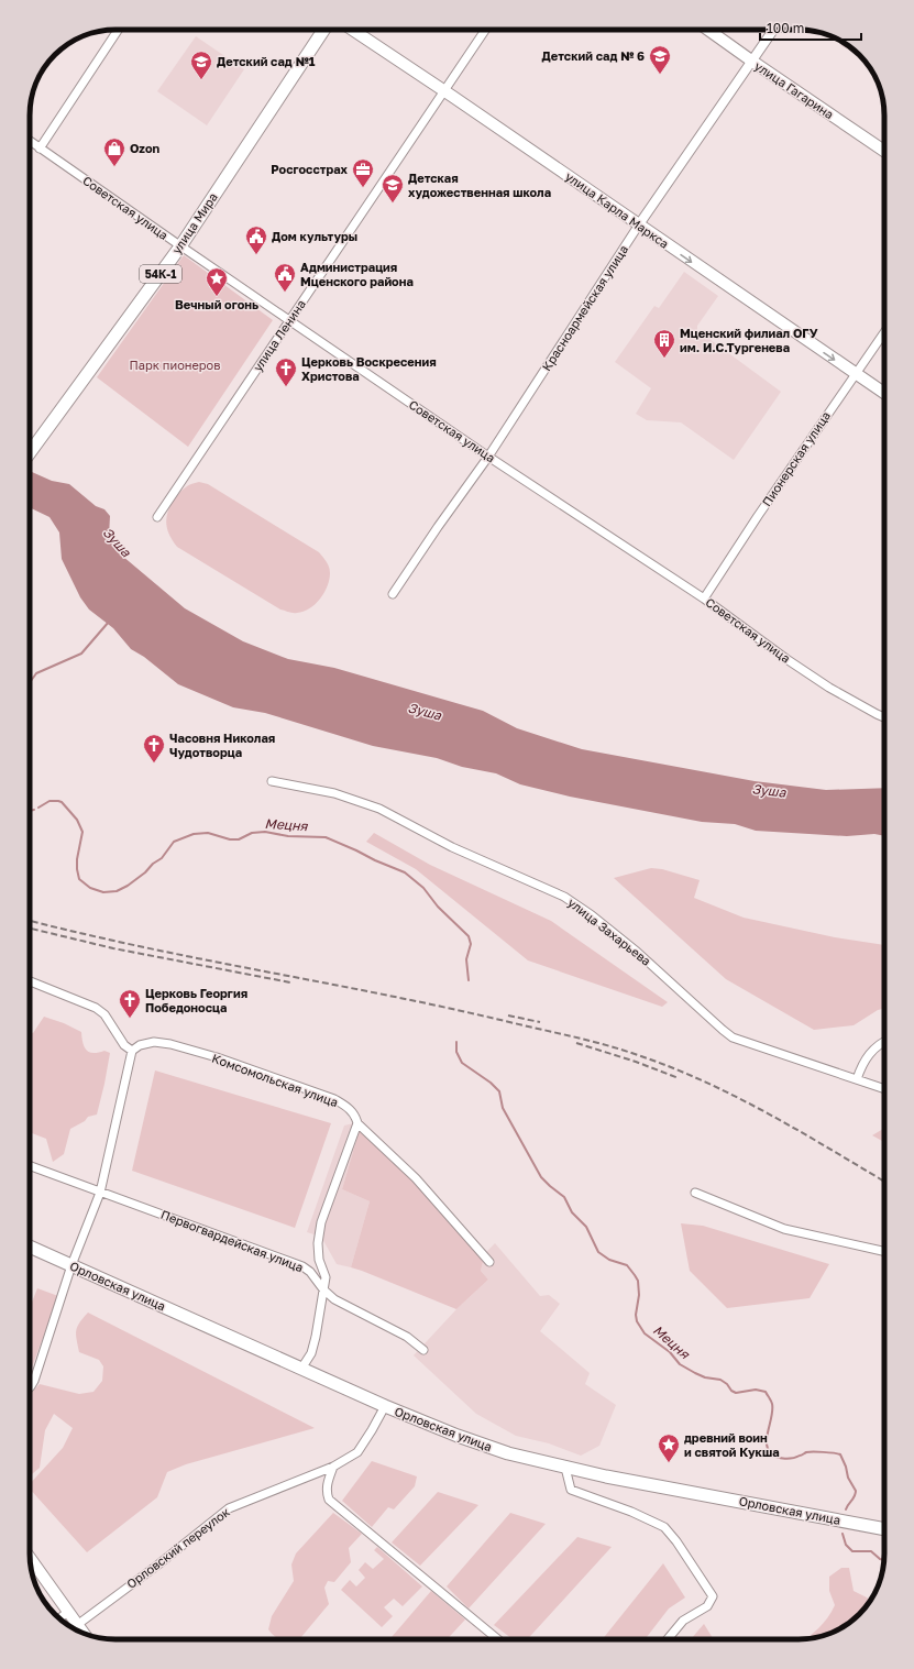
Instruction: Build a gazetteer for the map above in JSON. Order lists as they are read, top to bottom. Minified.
{"streets":{"main road":["улица Гагарина","улица Карла Маркса","улица Мира","54К-1","Орловская улица"],"street":["Советская улица","Красноармейская улица","улица Ленина","Пионерская улица","улица Захарьева","Комсомольская улица","Первогвардейская улица","Орловский переулок"]},"crossings":[["улица Гагарина","Красноармейская улица"],["Советская улица","улица Мира"],["Советская улица","Красноармейская улица"],["Советская улица","улица Ленина"],["Советская улица","Пионерская улица"],["улица Карла Маркса","Красноармейская улица"],["улица Карла Маркса","улица Ленина"],["улица Карла Маркса","Пионерская улица"],["Орловская улица","Орловский переулок"]],"one_way":["улица Карла Маркса"],"water":["Зуша","Мецня"],"parks":["Парк пионеров"],"places":{"school or university":["Детский сад № 6","Детский сад №1","Детская художественная школа"],"shop":["Ozon"],"office":["Росгосстрах"],"public building":["Дом культуры","Администрация Мценского района"],"place":["Вечный огонь","древний воин и святой Кукша"],"building":["Мценский филиал ОГУ им. И.С.Тургенева"],"church":["Церковь Воскресения Христова","Часовня Николая Чудотворца","Церковь Георгия Победоносца"]},"scale_bar":"100 m"}
